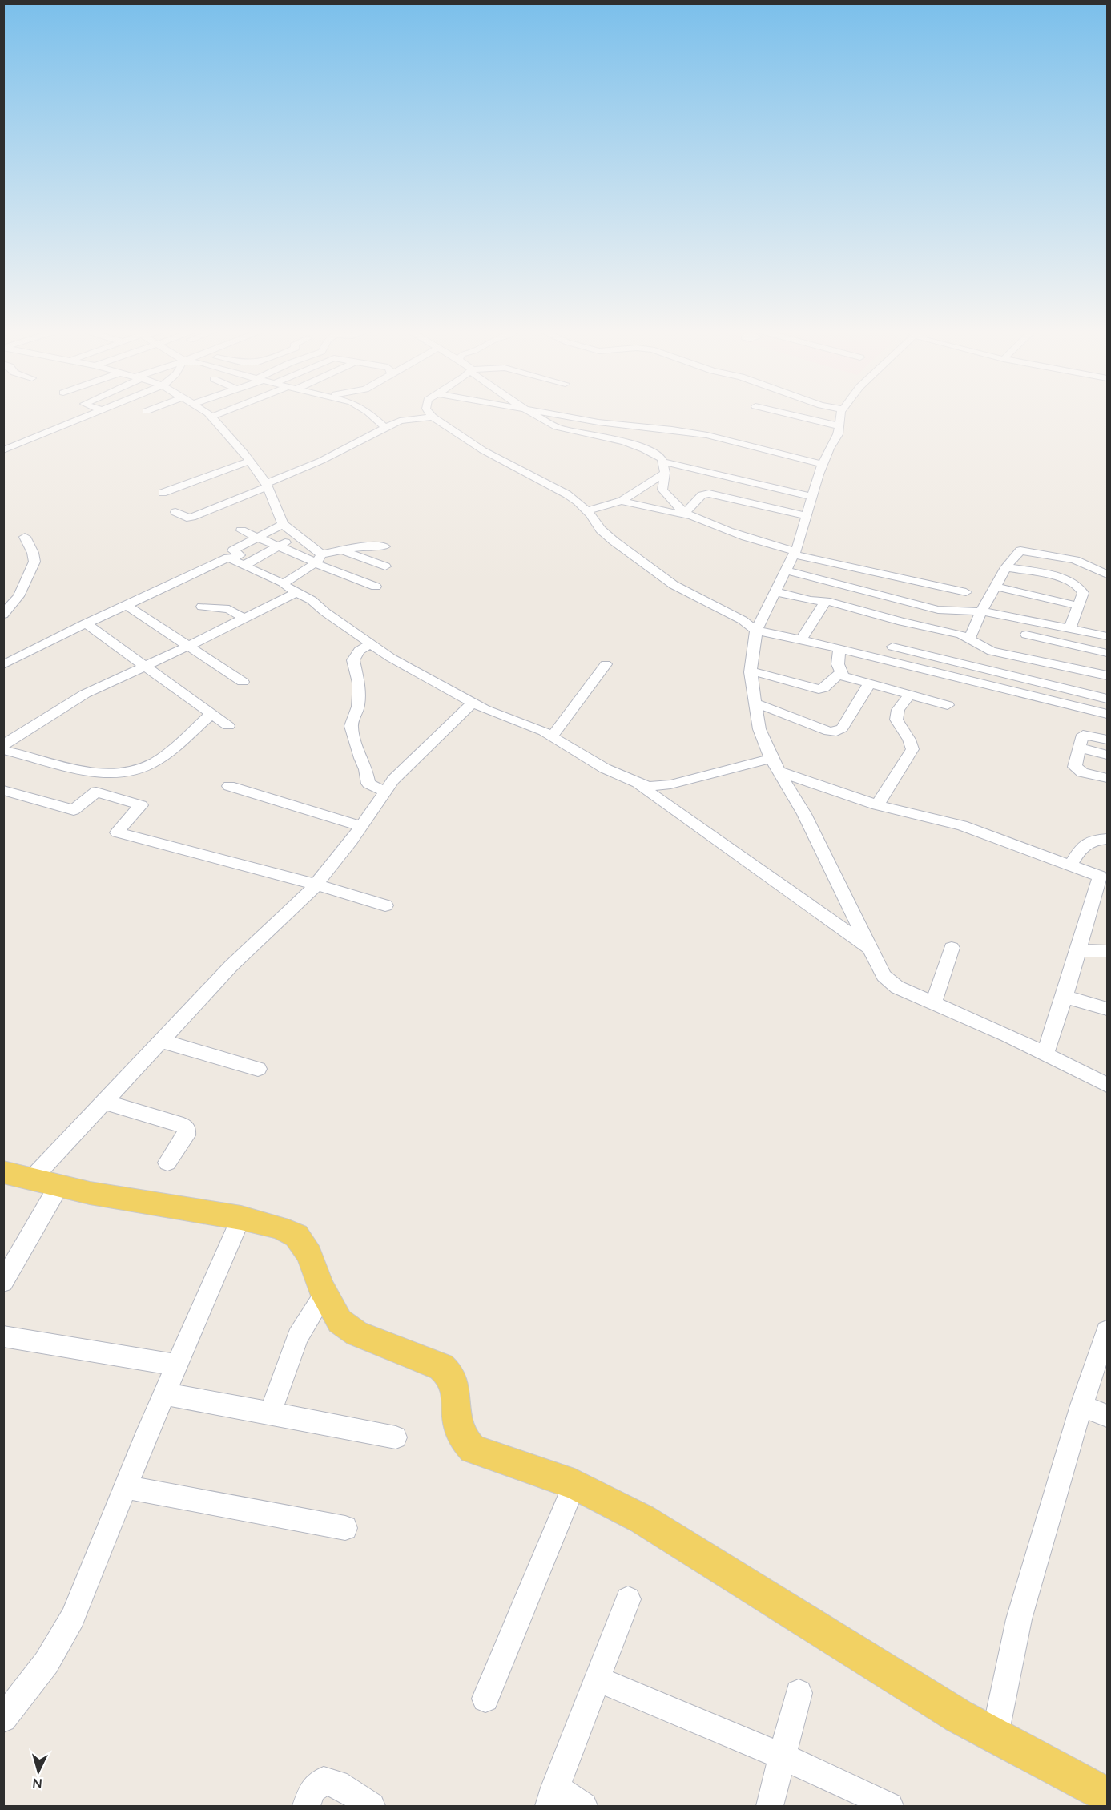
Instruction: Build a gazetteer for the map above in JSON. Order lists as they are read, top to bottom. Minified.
{"north":"bottom"}
